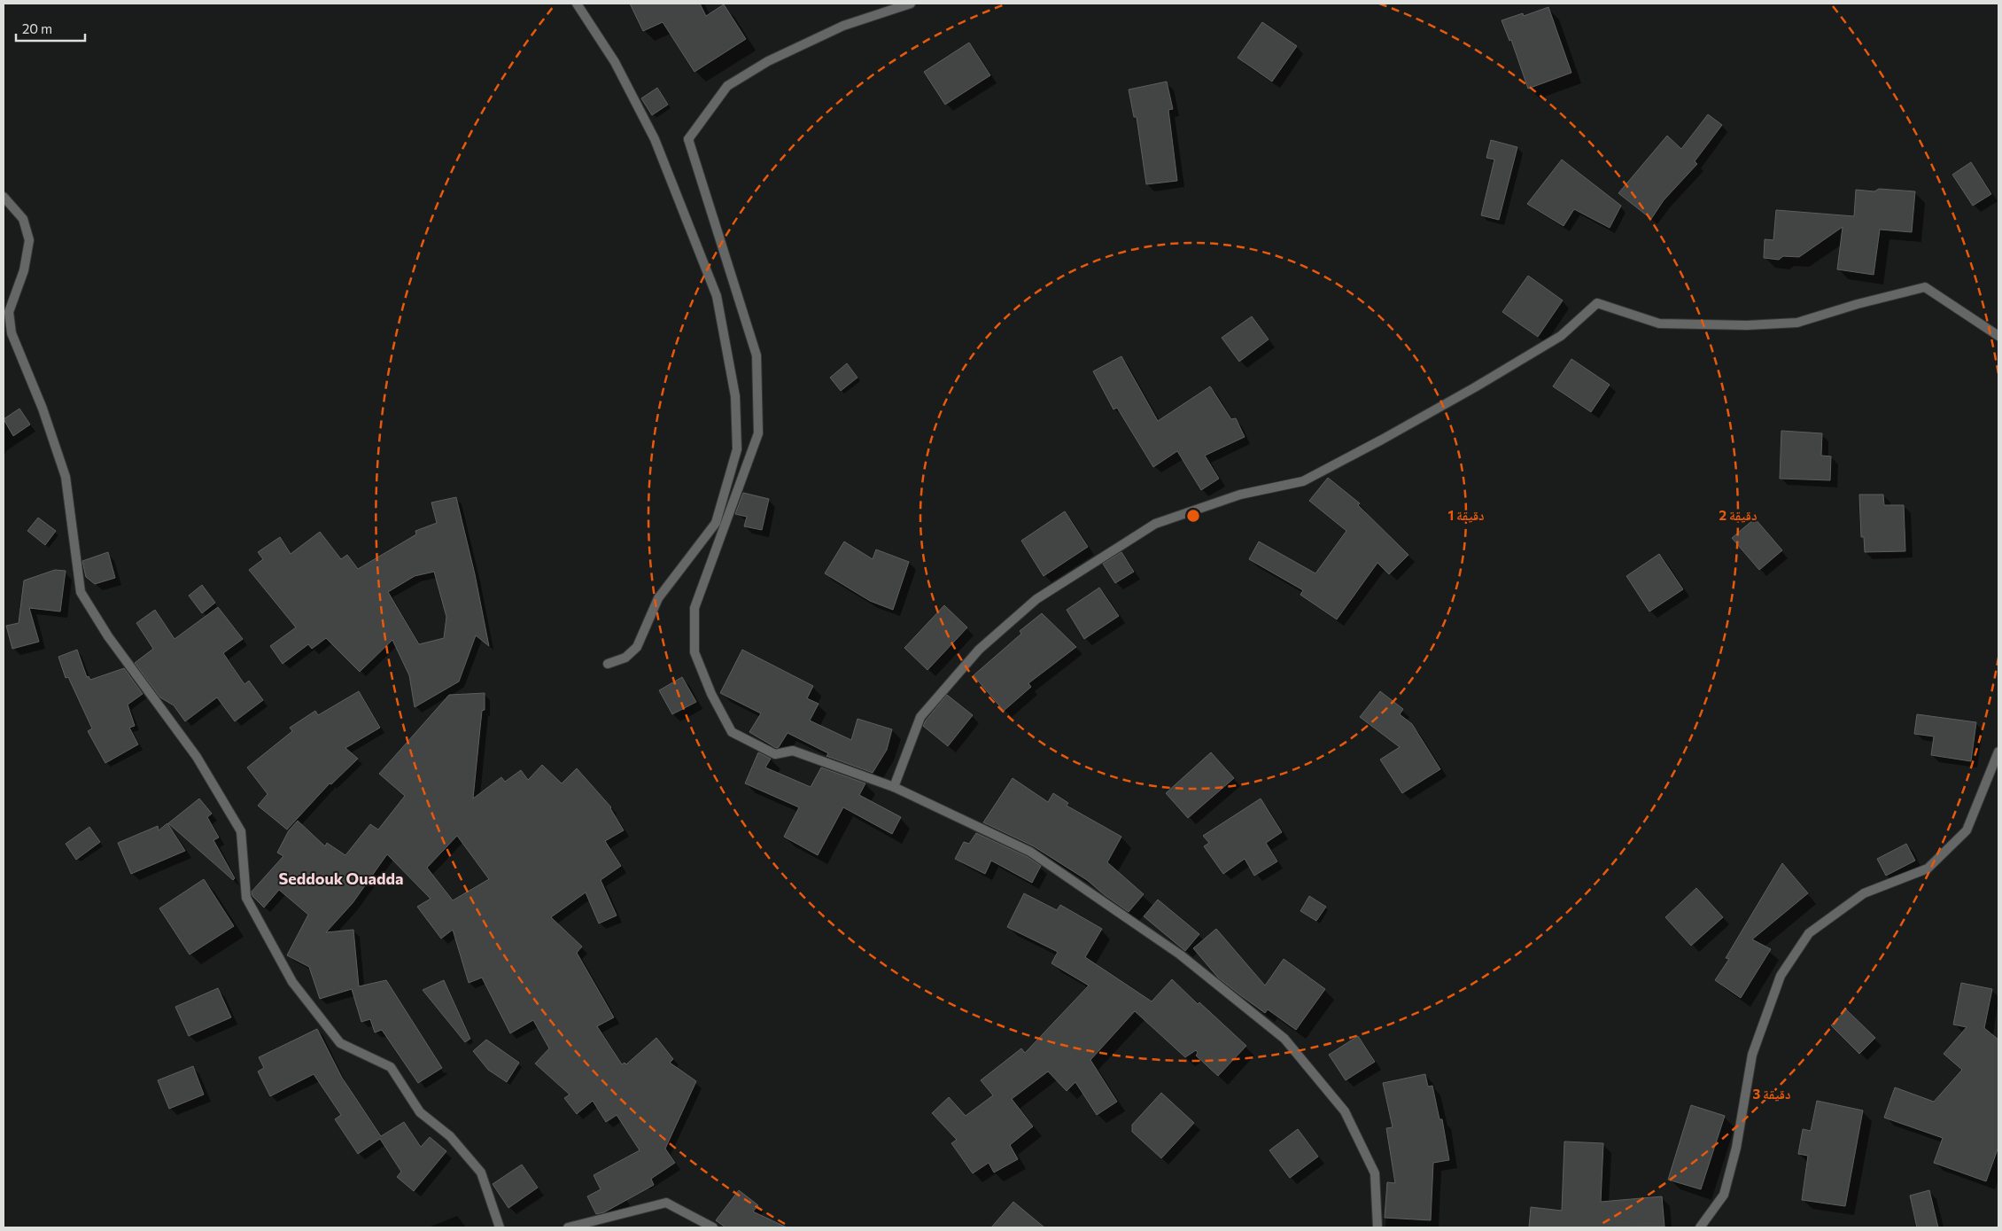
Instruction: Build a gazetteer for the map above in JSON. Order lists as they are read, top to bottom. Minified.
{"districts":["Seddouk Ouadda"],"scale_bar":"20 m","rings":["1 دقيقة","2 دقيقة","3 دقيقة"]}
